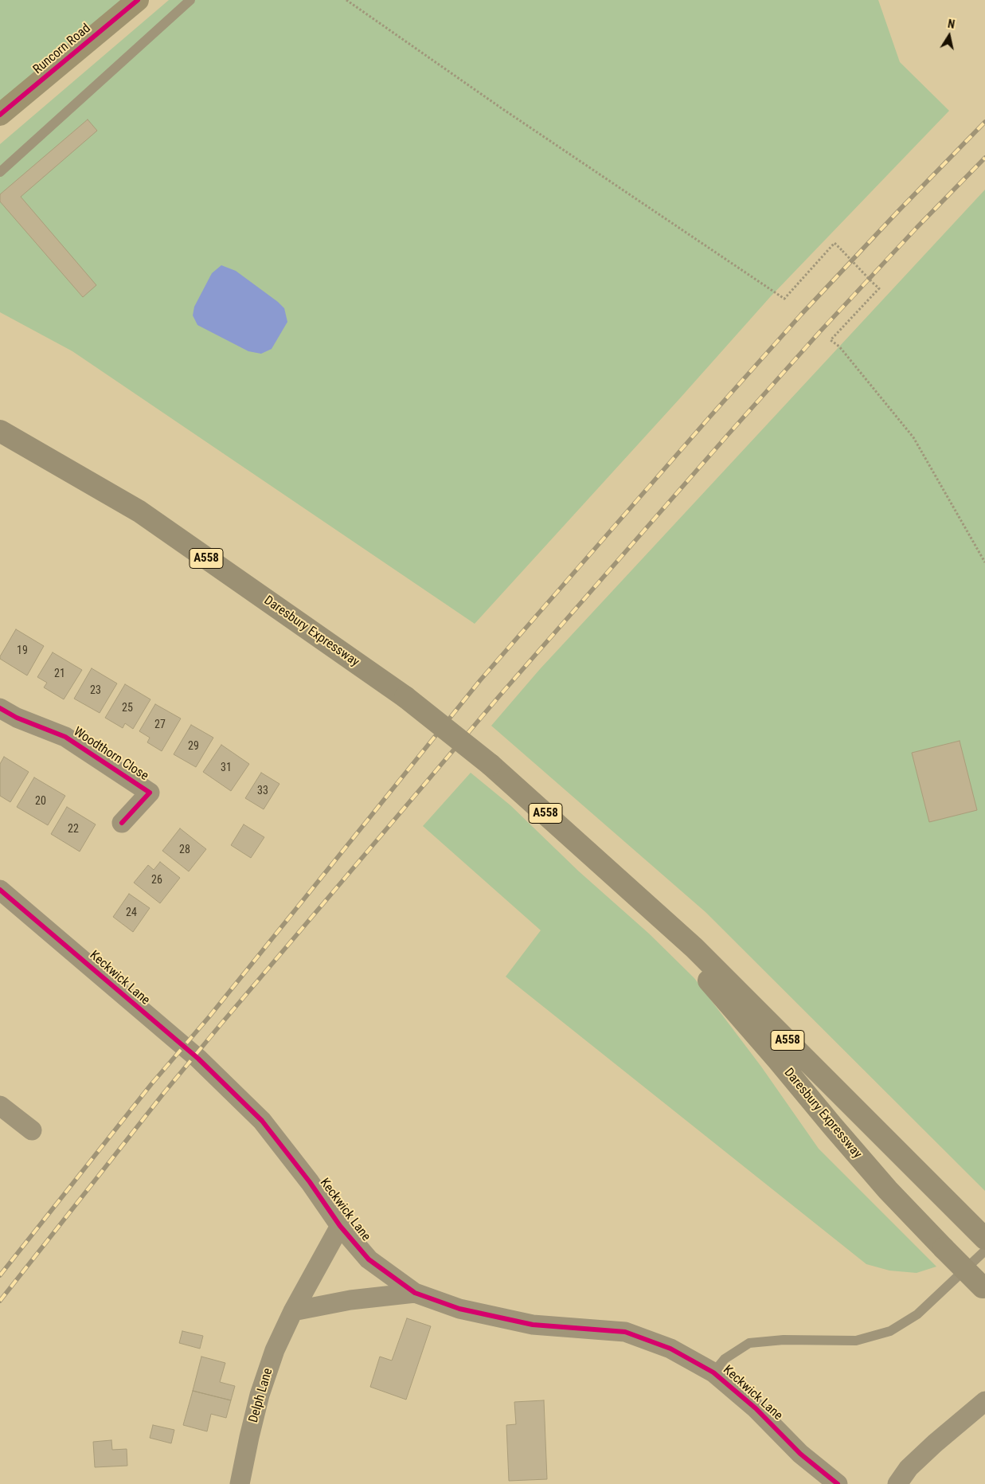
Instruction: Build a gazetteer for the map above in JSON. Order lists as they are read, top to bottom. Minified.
{"streets":{"main road":["A558","Daresbury Expressway"],"street":["Runcorn Road","Woodthorn Close","Keckwick Lane","Delph Lane"]},"crossings":[["Keckwick Lane","Delph Lane"]],"house_numbers":["19","21","23","25","27","29","31","33","20","22","28","26","24"],"north":"top"}
